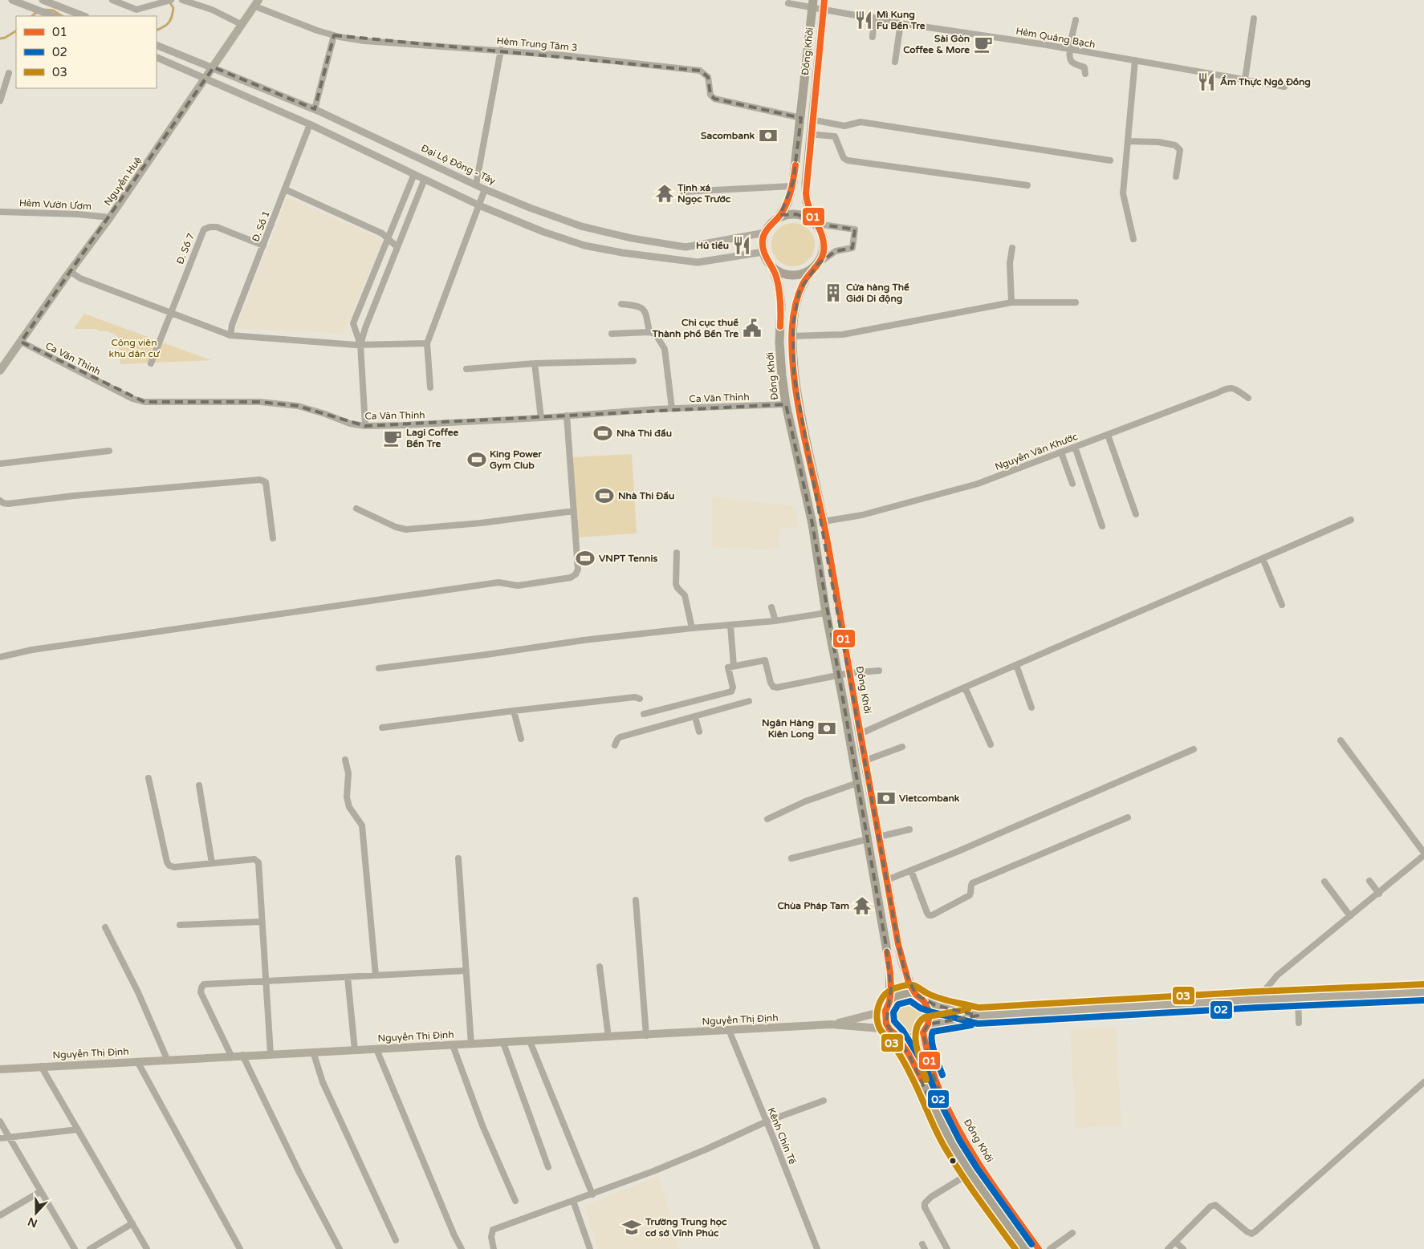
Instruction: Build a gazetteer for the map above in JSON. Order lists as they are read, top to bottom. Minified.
{"streets":{"main road":["Đồng Khởi","Nguyễn Huệ","Nguyễn Thị Định"],"street":["Hẻm Quảng Bạch","Hẻm Trung Tâm 3","Đại Lộ Đông - Tây","Hẻm Vườn Ươm","Đ. Số 1","Đ. Số 7","Ca Văn Thỉnh","Nguyễn Văn Khước","Kênh Chín Tế"]},"crossings":[["Hẻm Quảng Bạch","Đồng Khởi"],["Hẻm Trung Tâm 3","Đồng Khởi"],["Hẻm Trung Tâm 3","Nguyễn Huệ"],["Đồng Khởi","Đại Lộ Đông - Tây"],["Đồng Khởi","Ca Văn Thỉnh"],["Đồng Khởi","Nguyễn Văn Khước"],["Đồng Khởi","Nguyễn Thị Định"],["Đại Lộ Đông - Tây","Nguyễn Huệ"],["Nguyễn Huệ","Hẻm Vườn Ươm"],["Nguyễn Huệ","Ca Văn Thỉnh"],["Đ. Số 1","Đ. Số 7"],["Nguyễn Thị Định","Kênh Chín Tế"]],"parks":["Công viên khu dân cư"],"places":{"restaurant":["Mì Kung Fu Bến Tre","Ẩm Thực Ngô Đồng","Hủ tiếu"],"cafe":["Sài Gòn Coffee & More","Lagi Coffee Bến Tre"],"bank":["Sacombank","Ngân Hàng Kiên Long","Vietcombank"],"temple":["Tịnh xá Ngọc Trước","Chùa Pháp Tam"],"building":["Cửa hàng Thế Giới Di động"],"public building":["Chi cục thuế Thành phố Bến Tre"],"sports":["Nhà Thi đấu","King Power Gym Club","Nhà Thi Đấu","VNPT Tennis"],"school or university":["Trường Trung học cơ sở Vĩnh Phúc"]},"lines":["transit line 01","transit line 03","transit line 02"],"legend":["01","02","03"],"north":"bottom"}
